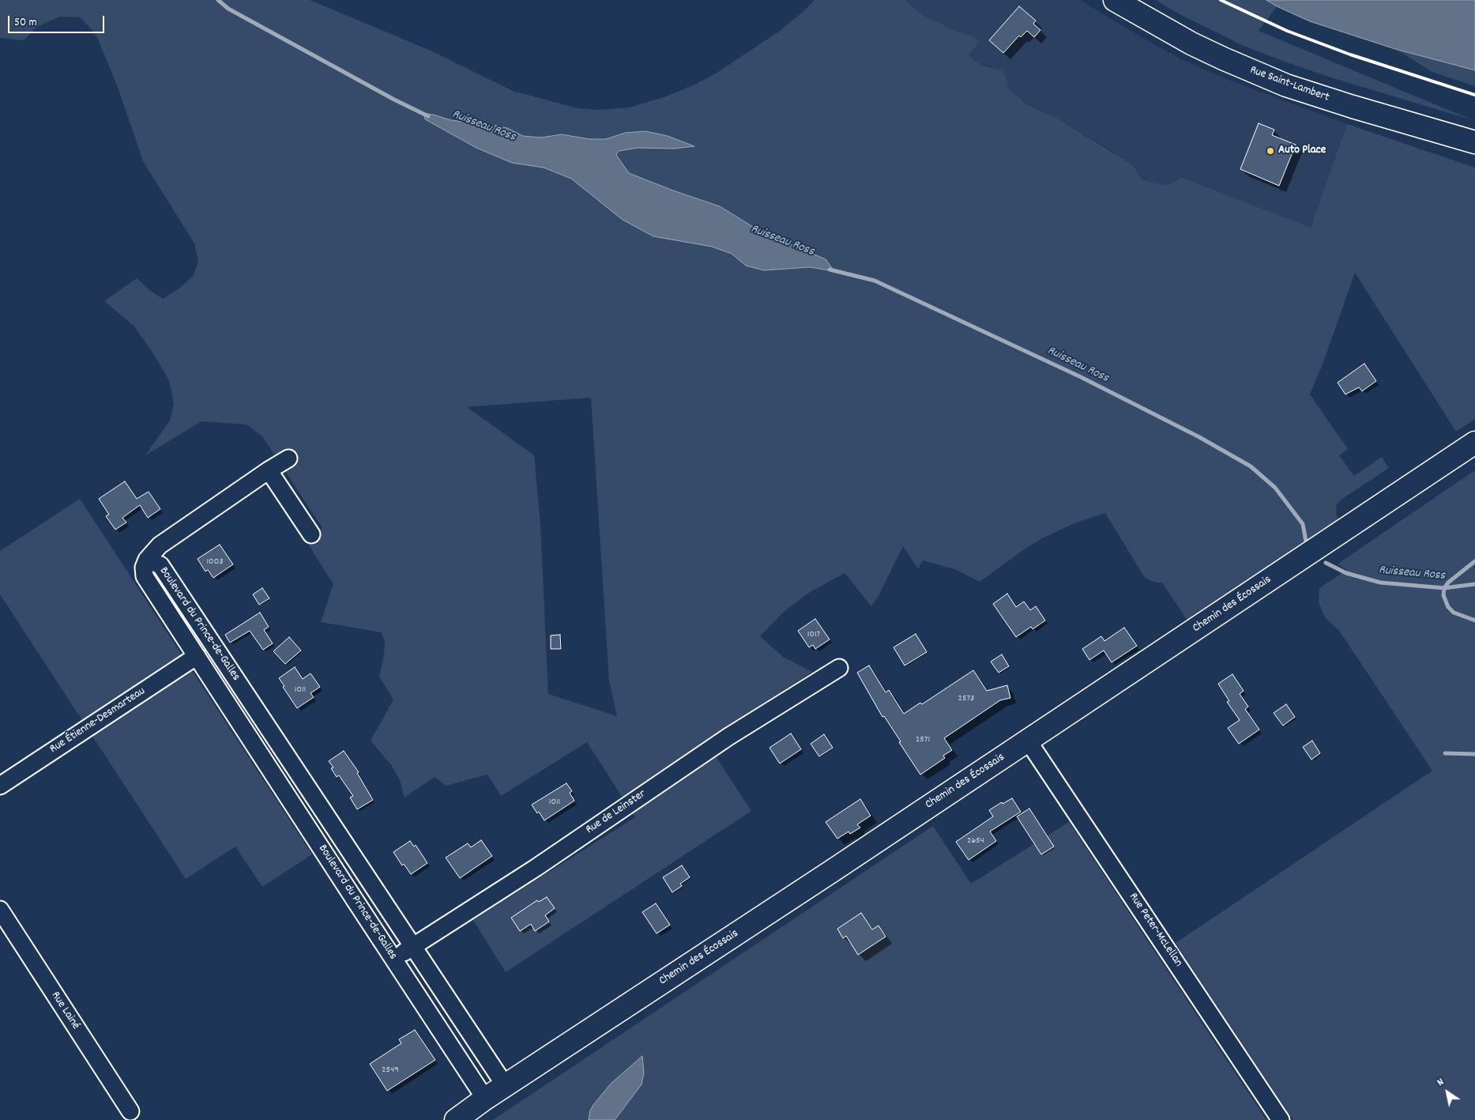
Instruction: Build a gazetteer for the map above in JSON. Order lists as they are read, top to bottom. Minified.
{"streets":{"main road":["Rue Saint-Lambert","Chemin des Écossais"],"street":["Boulevard du Prince-de-Galles","Rue Étienne-Desmarteau","Rue de Leinster","Rue Peter-McLellan","Rue Lainé"]},"crossings":[["Chemin des Écossais","Boulevard du Prince-de-Galles"],["Chemin des Écossais","Rue Peter-McLellan"],["Boulevard du Prince-de-Galles","Rue Étienne-Desmarteau"],["Boulevard du Prince-de-Galles","Rue de Leinster"]],"water":["Ruisseau Ross"],"places":["Auto Place"],"house_numbers":["1003","1017","1011","2573","2571","1011","2654","2549"],"scale_bar":"50 m","north":"top left"}
